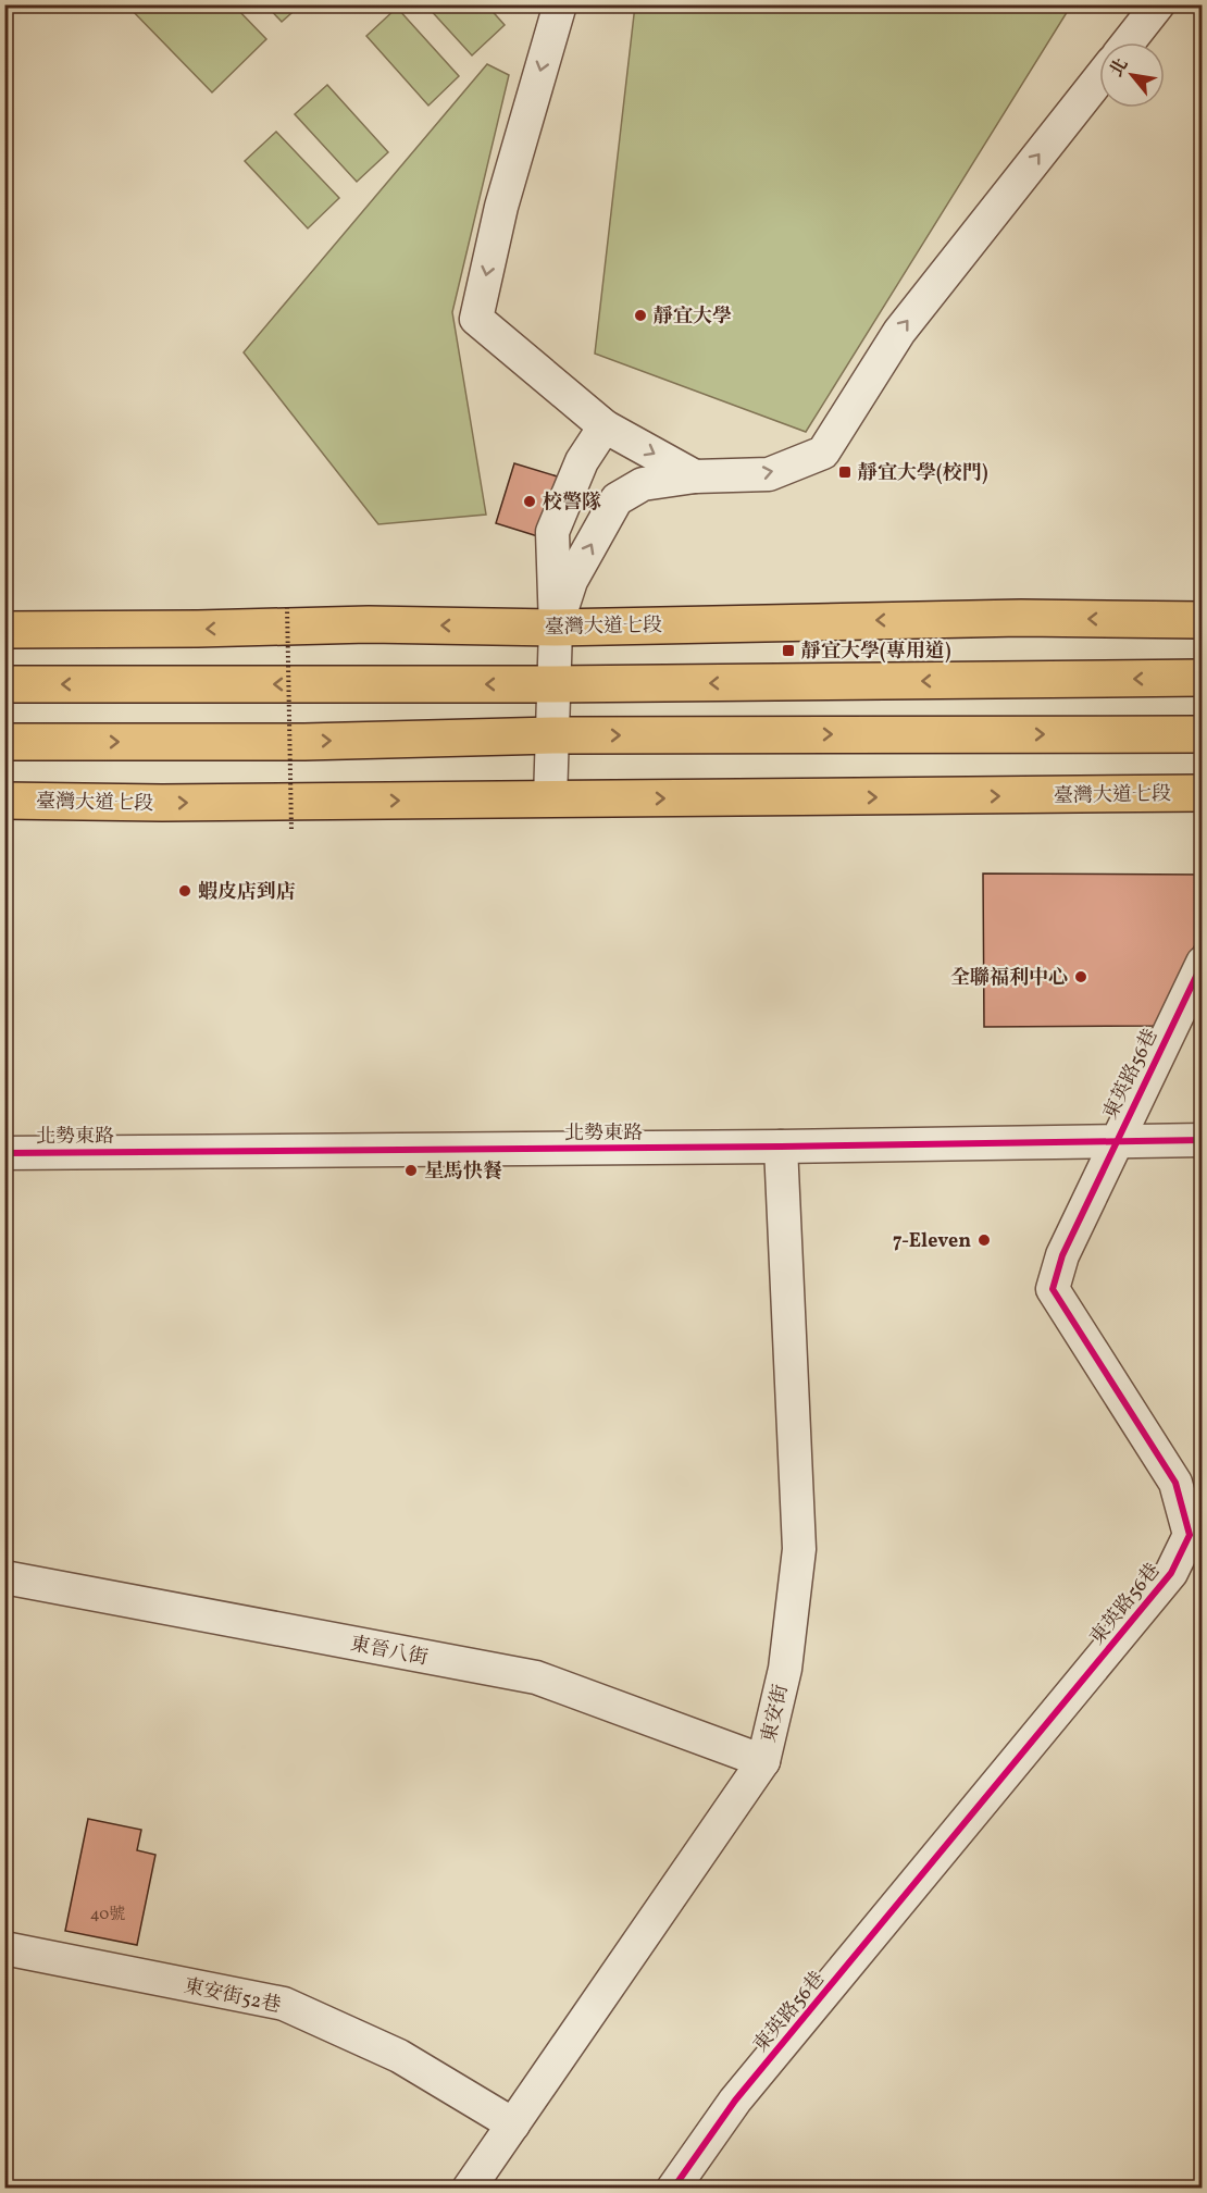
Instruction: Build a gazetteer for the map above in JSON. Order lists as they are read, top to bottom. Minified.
{"streets":{"main road":["臺灣大道七段"],"street":["東英路56巷","北勢東路","東晉八街","東安街","東安街52巷"]},"crossings":[["東英路56巷","北勢東路"],["北勢東路","東安街"],["東晉八街","東安街"],["東安街","東安街52巷"]],"places":{"other":["靜宜大學","校警隊","蝦皮店到店","全聯福利中心","星馬快餐","7-Eleven"],"transit":["靜宜大學(校門)","靜宜大學(專用道)"]},"house_numbers":["40號"],"north":"top left"}
